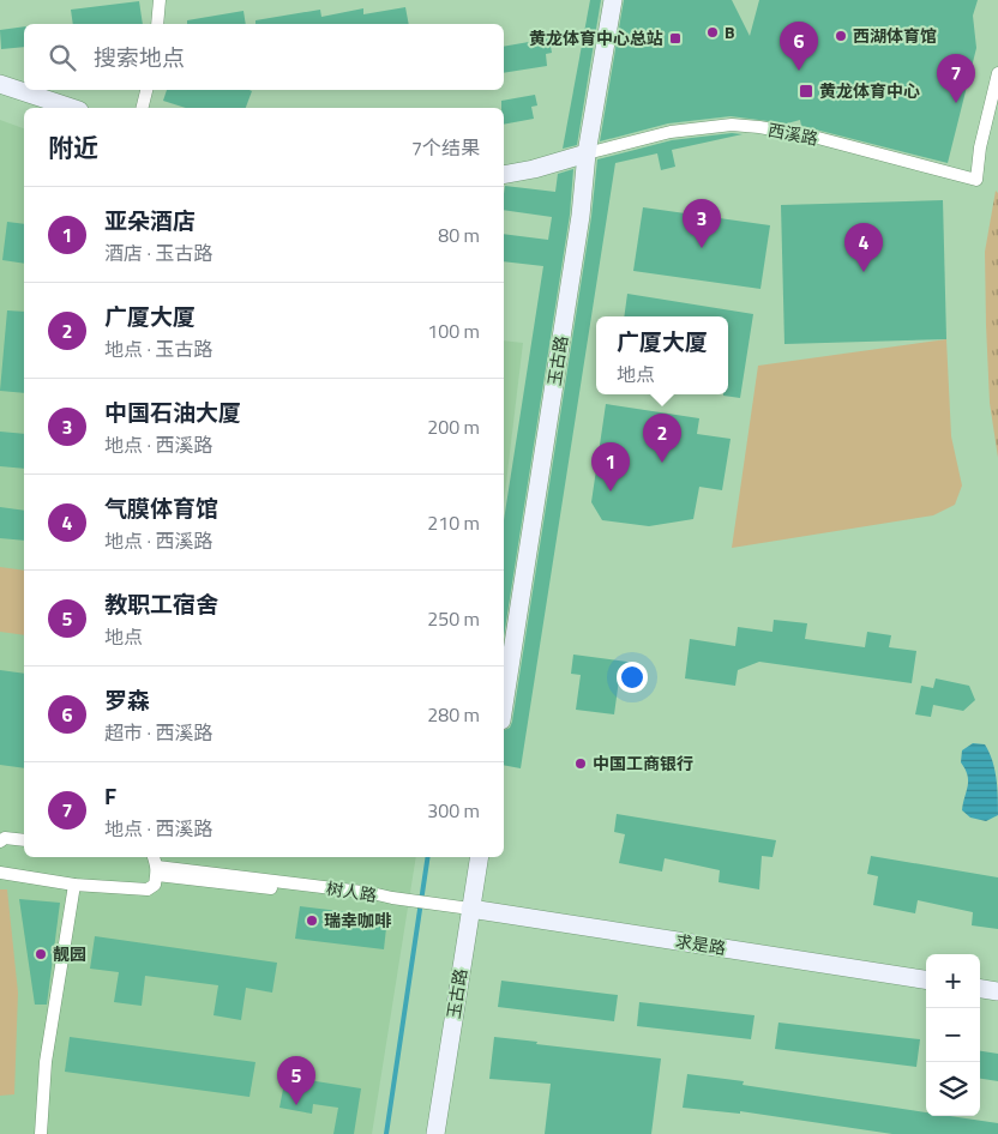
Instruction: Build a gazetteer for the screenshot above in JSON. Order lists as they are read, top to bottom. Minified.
{"streets":{"main road":["西溪路","玉古路","求是路"],"street":["树人路"]},"crossings":[["西溪路","玉古路"],["玉古路","树人路"],["玉古路","求是路"],["树人路","求是路"]],"places":{"other":["B","西湖体育馆","中国工商银行","瑞幸咖啡","靓园"],"transit":["黄龙体育中心总站","黄龙体育中心"]},"page":{"pins":["6","7","3","4","2","1","5"],"search":"搜索地点","heading":["附近","7个结果"],"list":[{"mark":"1","name":"亚朵酒店","note":"酒店 · 玉古路","value":"80 m"},{"mark":"2","name":"广厦大厦","note":"地点 · 玉古路","value":"100 m"},{"mark":"3","name":"中国石油大厦","note":"地点 · 西溪路","value":"200 m"},{"mark":"4","name":"气膜体育馆","note":"地点 · 西溪路","value":"210 m"},{"mark":"5","name":"教职工宿舍","note":"地点","value":"250 m"},{"mark":"6","name":"罗森","note":"超市 · 西溪路","value":"280 m"},{"mark":"7","name":"F","note":"地点 · 西溪路","value":"300 m"}],"popup":["广厦大厦","地点"],"map_buttons":["+","−"]}}
